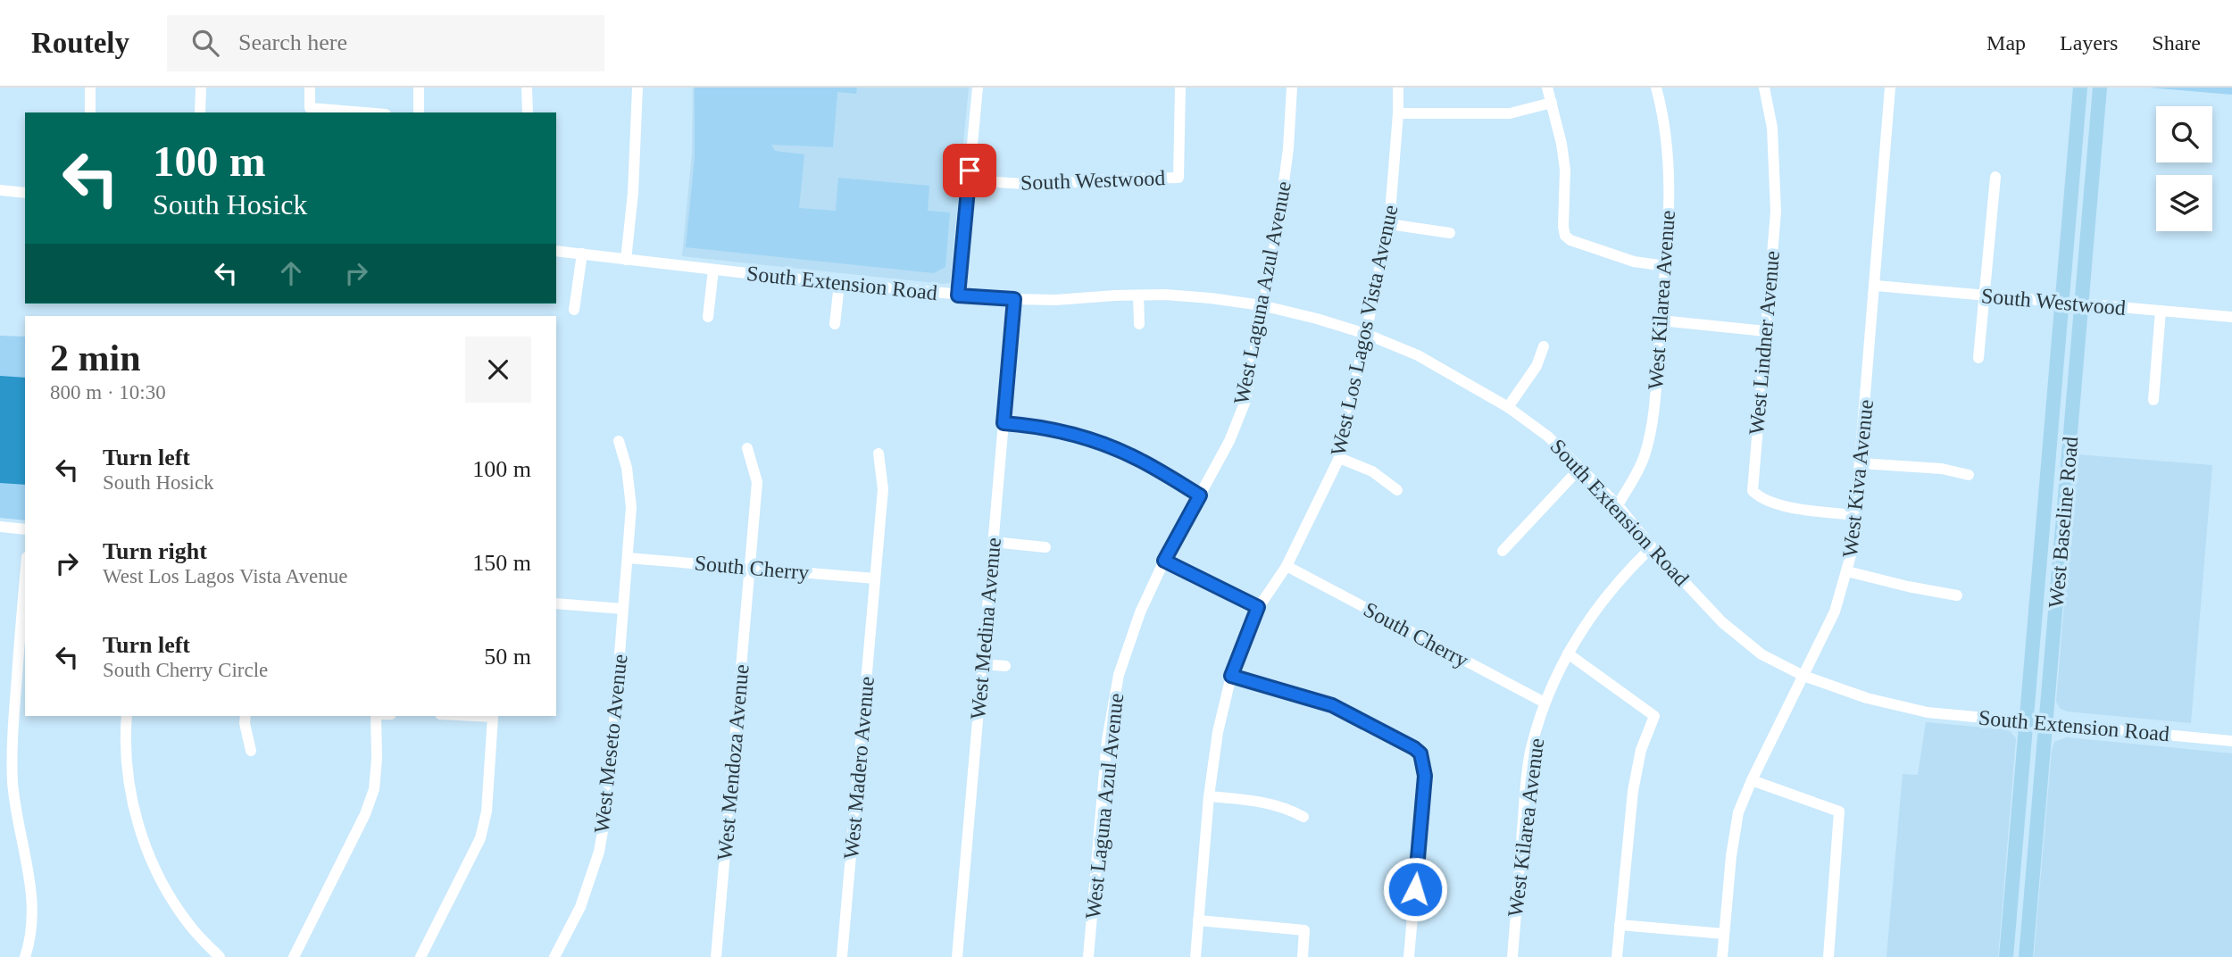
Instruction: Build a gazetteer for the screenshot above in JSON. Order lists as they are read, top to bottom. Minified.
{"streets":{"main road":["West Baseline Road"],"street":["South Westwood","South Extension Road","West Laguna Azul Avenue","West Kilarea Avenue","West Los Lagos Vista Avenue","West Lindner Avenue","West Kiva Avenue","South Cherry","West Medina Avenue","West Meseto Avenue","West Mendoza Avenue","West Madero Avenue"]},"crossings":[["South Westwood","West Kiva Avenue"],["South Westwood","West Baseline Road"],["South Extension Road","West Laguna Azul Avenue"],["South Extension Road","West Kilarea Avenue"],["South Extension Road","West Los Lagos Vista Avenue"],["South Extension Road","West Kiva Avenue"],["South Extension Road","West Baseline Road"],["South Extension Road","West Medina Avenue"],["West Kilarea Avenue","South Cherry"],["West Los Lagos Vista Avenue","South Cherry"],["West Lindner Avenue","West Kiva Avenue"],["South Cherry","West Meseto Avenue"],["South Cherry","West Mendoza Avenue"],["South Cherry","West Madero Avenue"]],"page":{"header":"Routely","search":"Search here","nav":["Map","Layers","Share"],"turn":["100 m","South Hosick"],"heading":["2 min","800 m · 10:30"],"list":[{"name":"Turn left","note":"South Hosick","value":"100 m"},{"name":"Turn right","note":"West Los Lagos Vista Avenue","value":"150 m"},{"name":"Turn left","note":"South Cherry Circle","value":"50 m"}]}}
